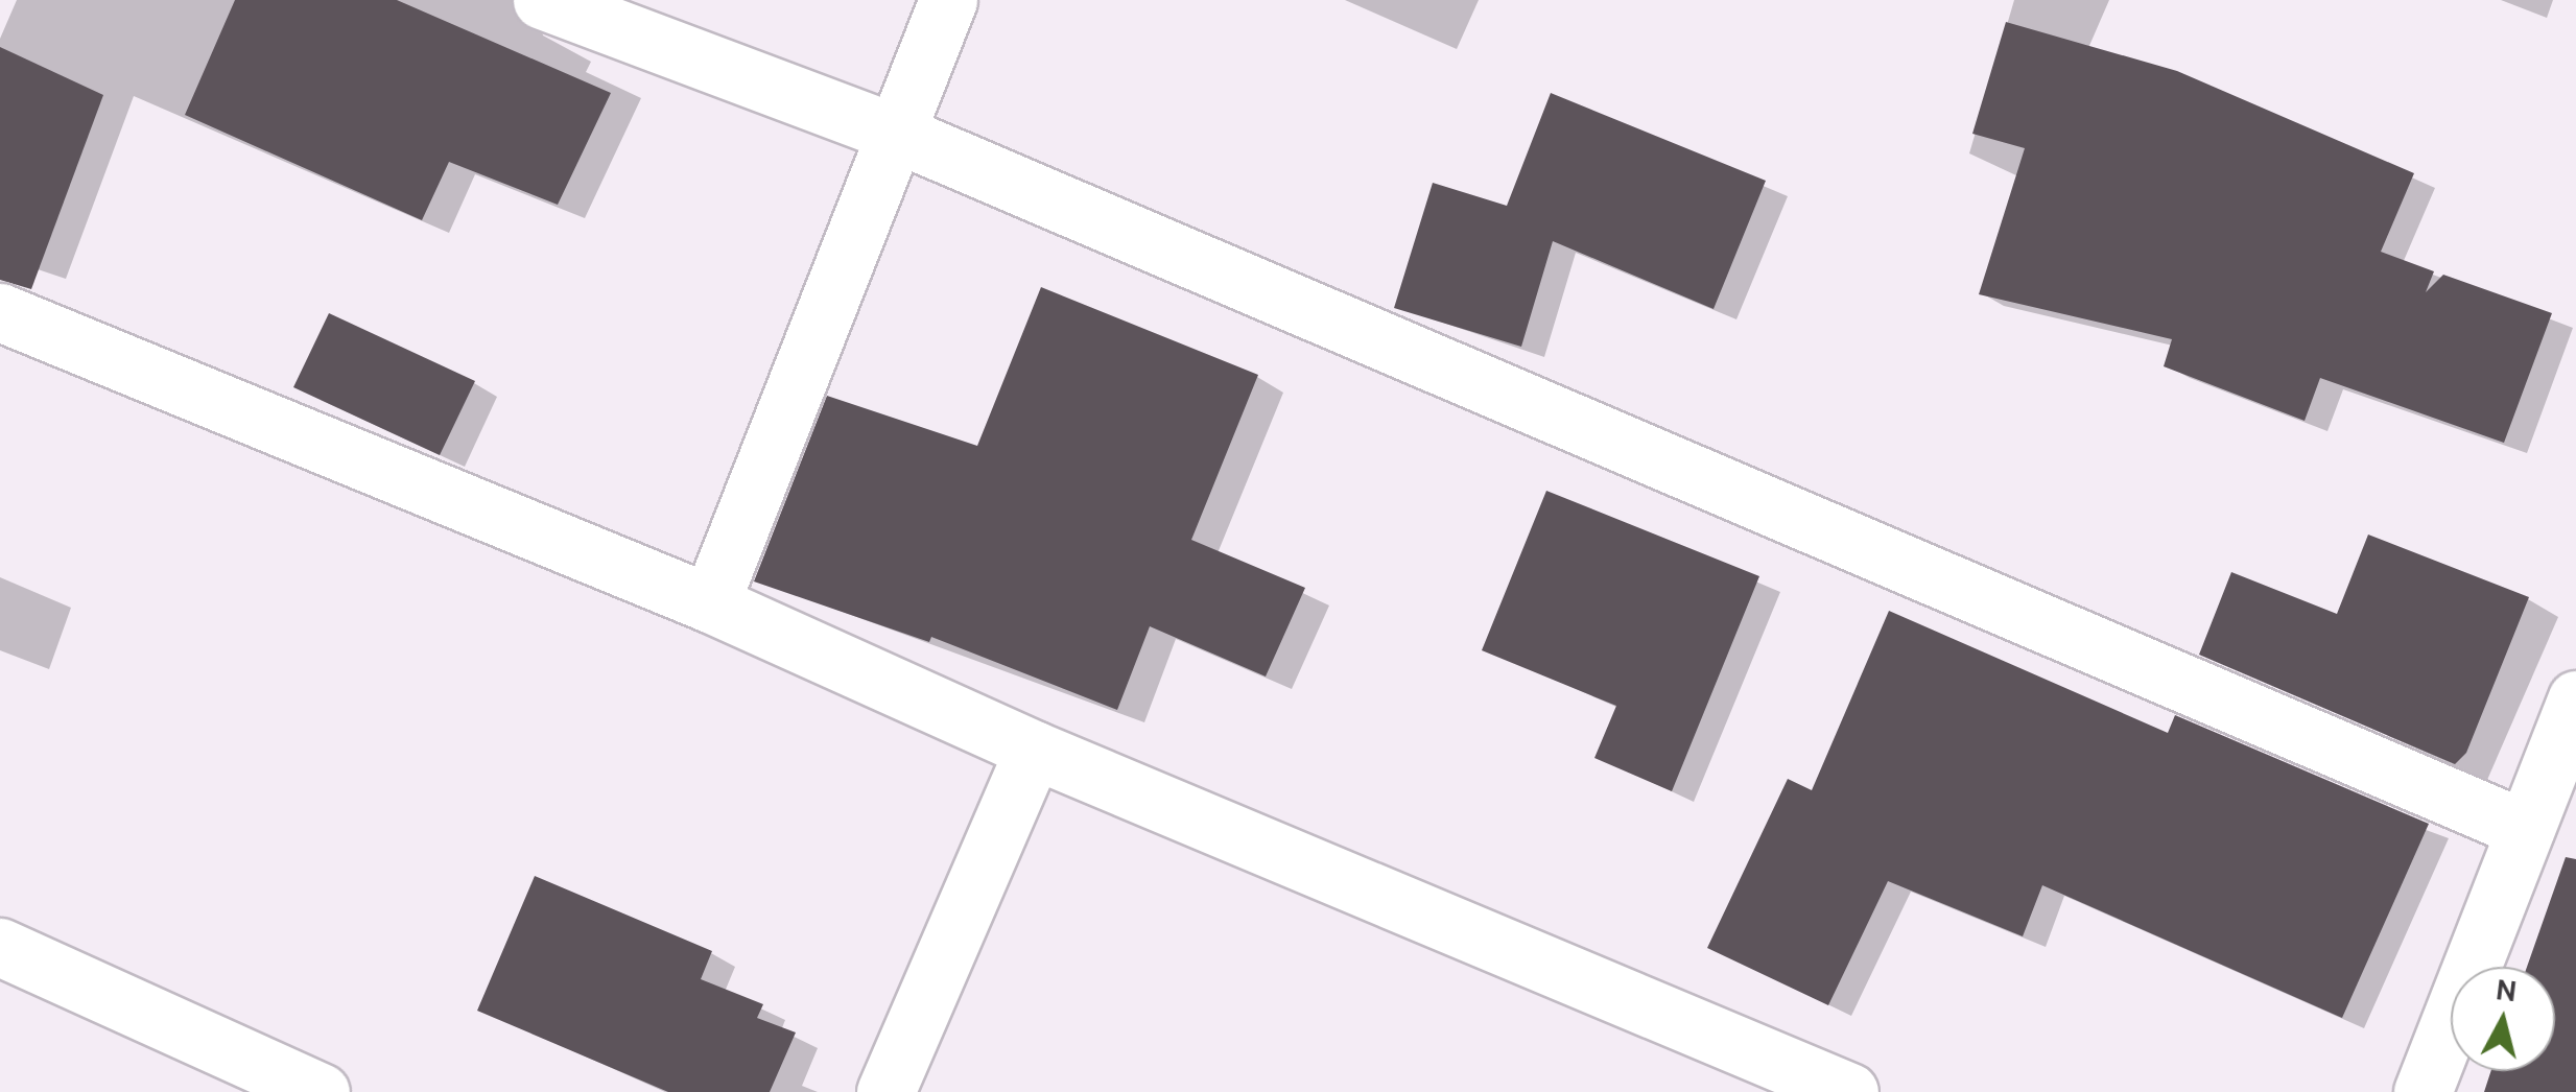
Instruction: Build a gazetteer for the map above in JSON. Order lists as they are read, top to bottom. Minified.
{"north":"top"}
